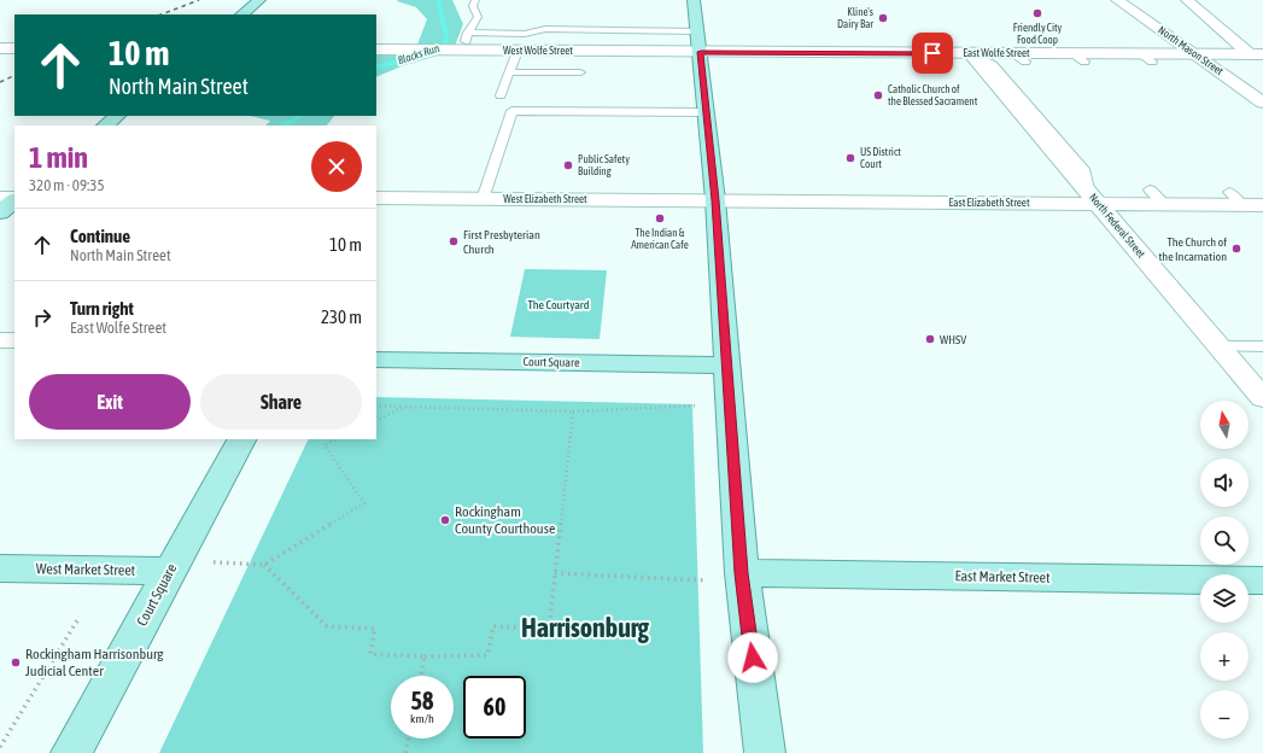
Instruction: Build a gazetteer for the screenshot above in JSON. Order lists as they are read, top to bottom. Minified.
{"streets":{"main road":["Court Square","West Market Street","East Market Street"],"street":["West Wolfe Street","North Mason Street","East Wolfe Street","West Elizabeth Street","East Elizabeth Street","North Federal Street"]},"crossings":[["West Wolfe Street","East Wolfe Street"],["North Mason Street","East Wolfe Street"],["East Wolfe Street","North Federal Street"],["West Elizabeth Street","East Elizabeth Street"],["East Elizabeth Street","North Federal Street"],["Court Square","West Market Street"]],"districts":["Harrisonburg"],"water":["Blacks Run"],"parks":["The Courtyard"],"places":["Friendly City Food Coop","Kline's Dairy Bar","Catholic Church of the Blessed Sacrament","US District Court","Public Safety Building","The Indian & American Cafe","First Presbyterian Church","The Church of the Incarnation","WHSV","Rockingham County Courthouse","Rockingham Harrisonburg Judicial Center"],"north":"top","page":{"turn":["10 m","North Main Street"],"heading":["1 min","320 m · 09:35"],"list":[{"name":"Continue","note":"North Main Street","value":"10 m"},{"name":"Turn right","note":"East Wolfe Street","value":"230 m"}],"buttons":["Exit","Share"],"map_buttons":["+","−"],"speed":"58 km/h","limit":"60"}}
